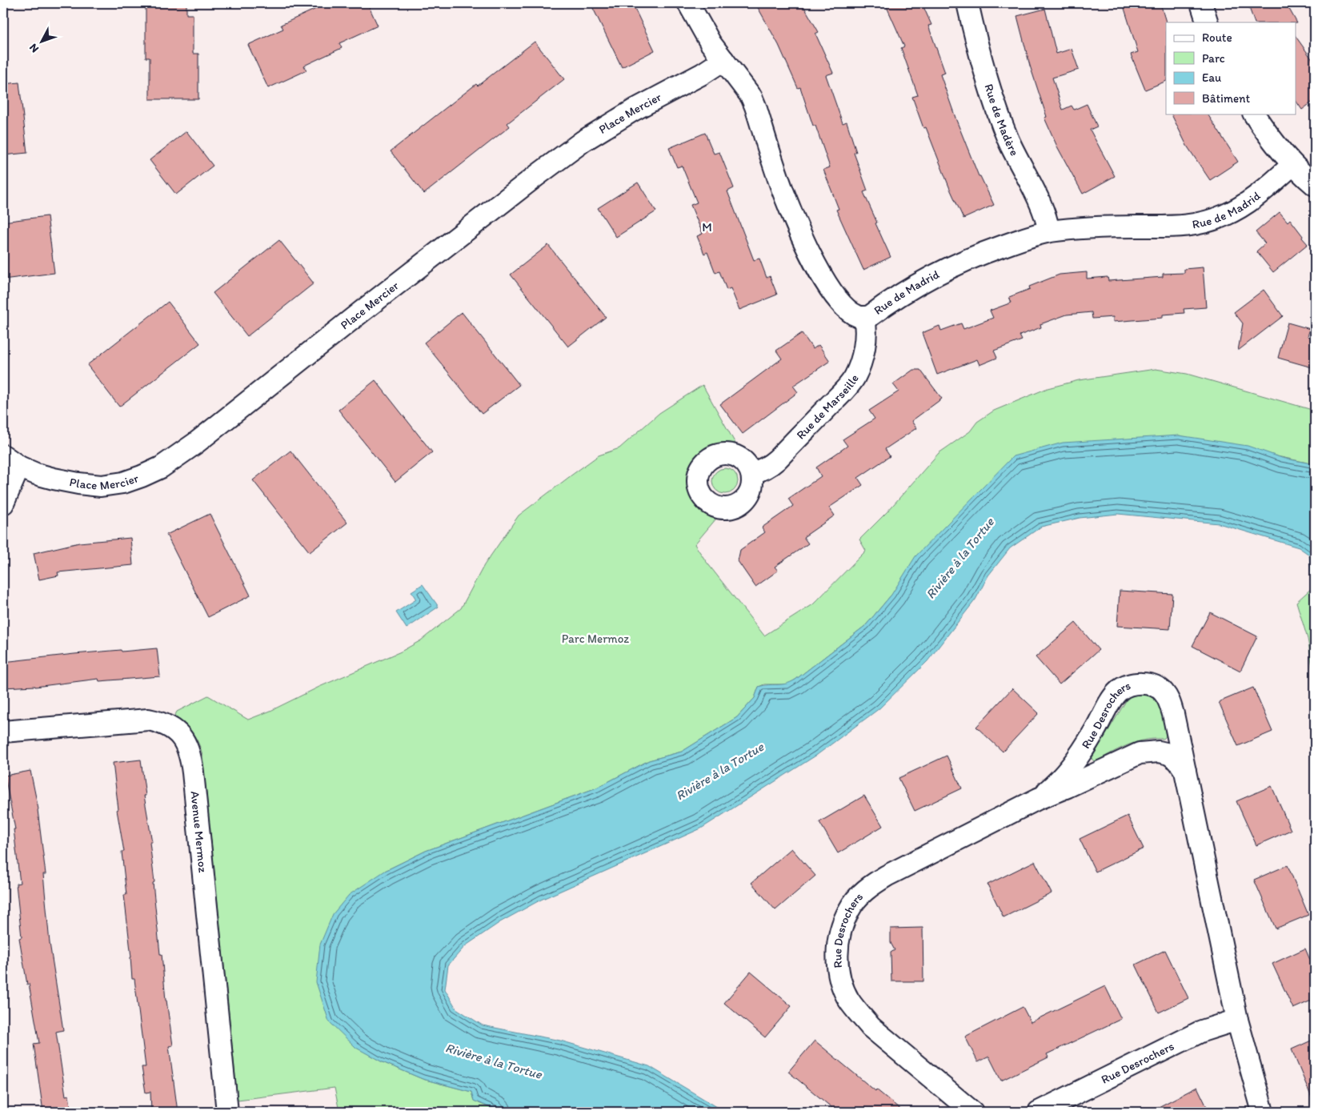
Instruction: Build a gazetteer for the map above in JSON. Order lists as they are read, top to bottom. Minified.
{"streets":{"street":["Place Mercier","Rue de Madère","Rue de Madrid","Rue de Marseille","Rue Desrochers","Avenue Mermoz"]},"crossings":[["Place Mercier","Rue de Madrid"],["Rue de Madère","Rue de Madrid"],["Rue de Madrid","Rue de Marseille"]],"districts":["M"],"water":["Rivière à la Tortue"],"parks":["Parc Mermoz"],"legend":["Route","Parc","Eau","Bâtiment"],"north":"bottom left"}
